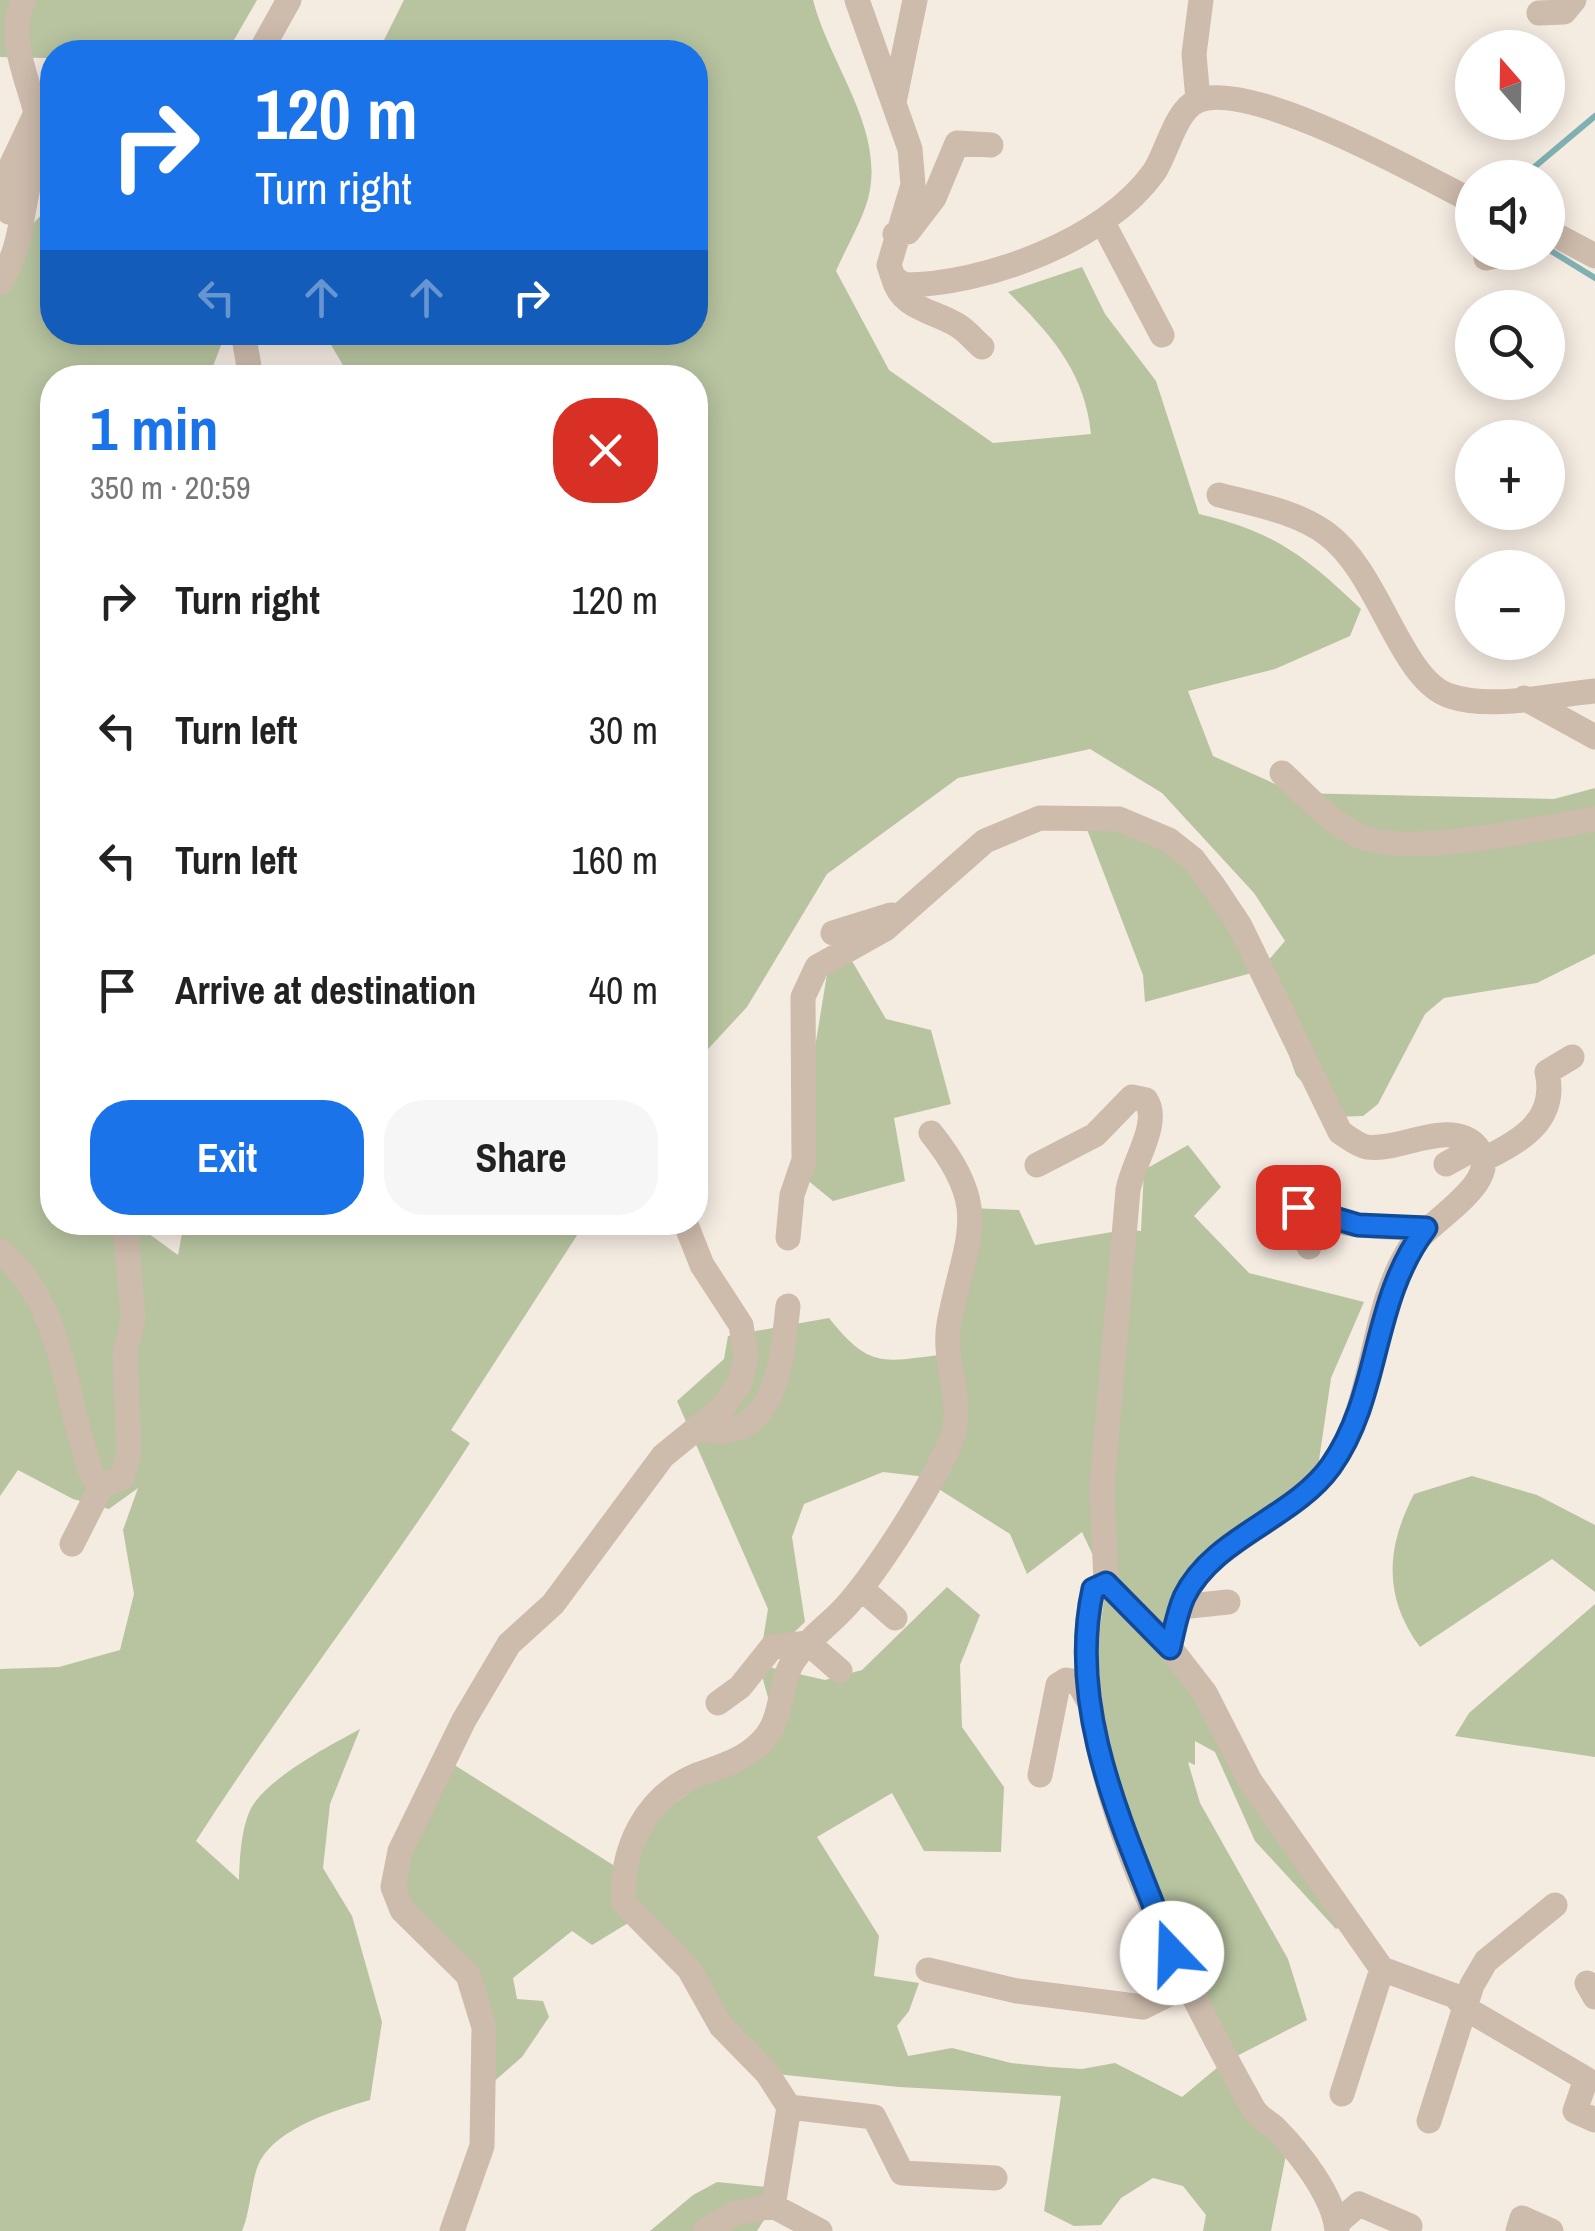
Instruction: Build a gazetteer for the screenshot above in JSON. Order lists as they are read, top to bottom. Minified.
{"north":"top","page":{"map_buttons":["+","−"],"turn":["120 m","Turn right"],"heading":["1 min","350 m · 20:59"],"list":[{"name":"Turn right","value":"120 m"},{"name":"Turn left","value":"30 m"},{"name":"Turn left","value":"160 m"},{"name":"Arrive at destination","value":"40 m"}],"buttons":["Exit","Share"]}}
